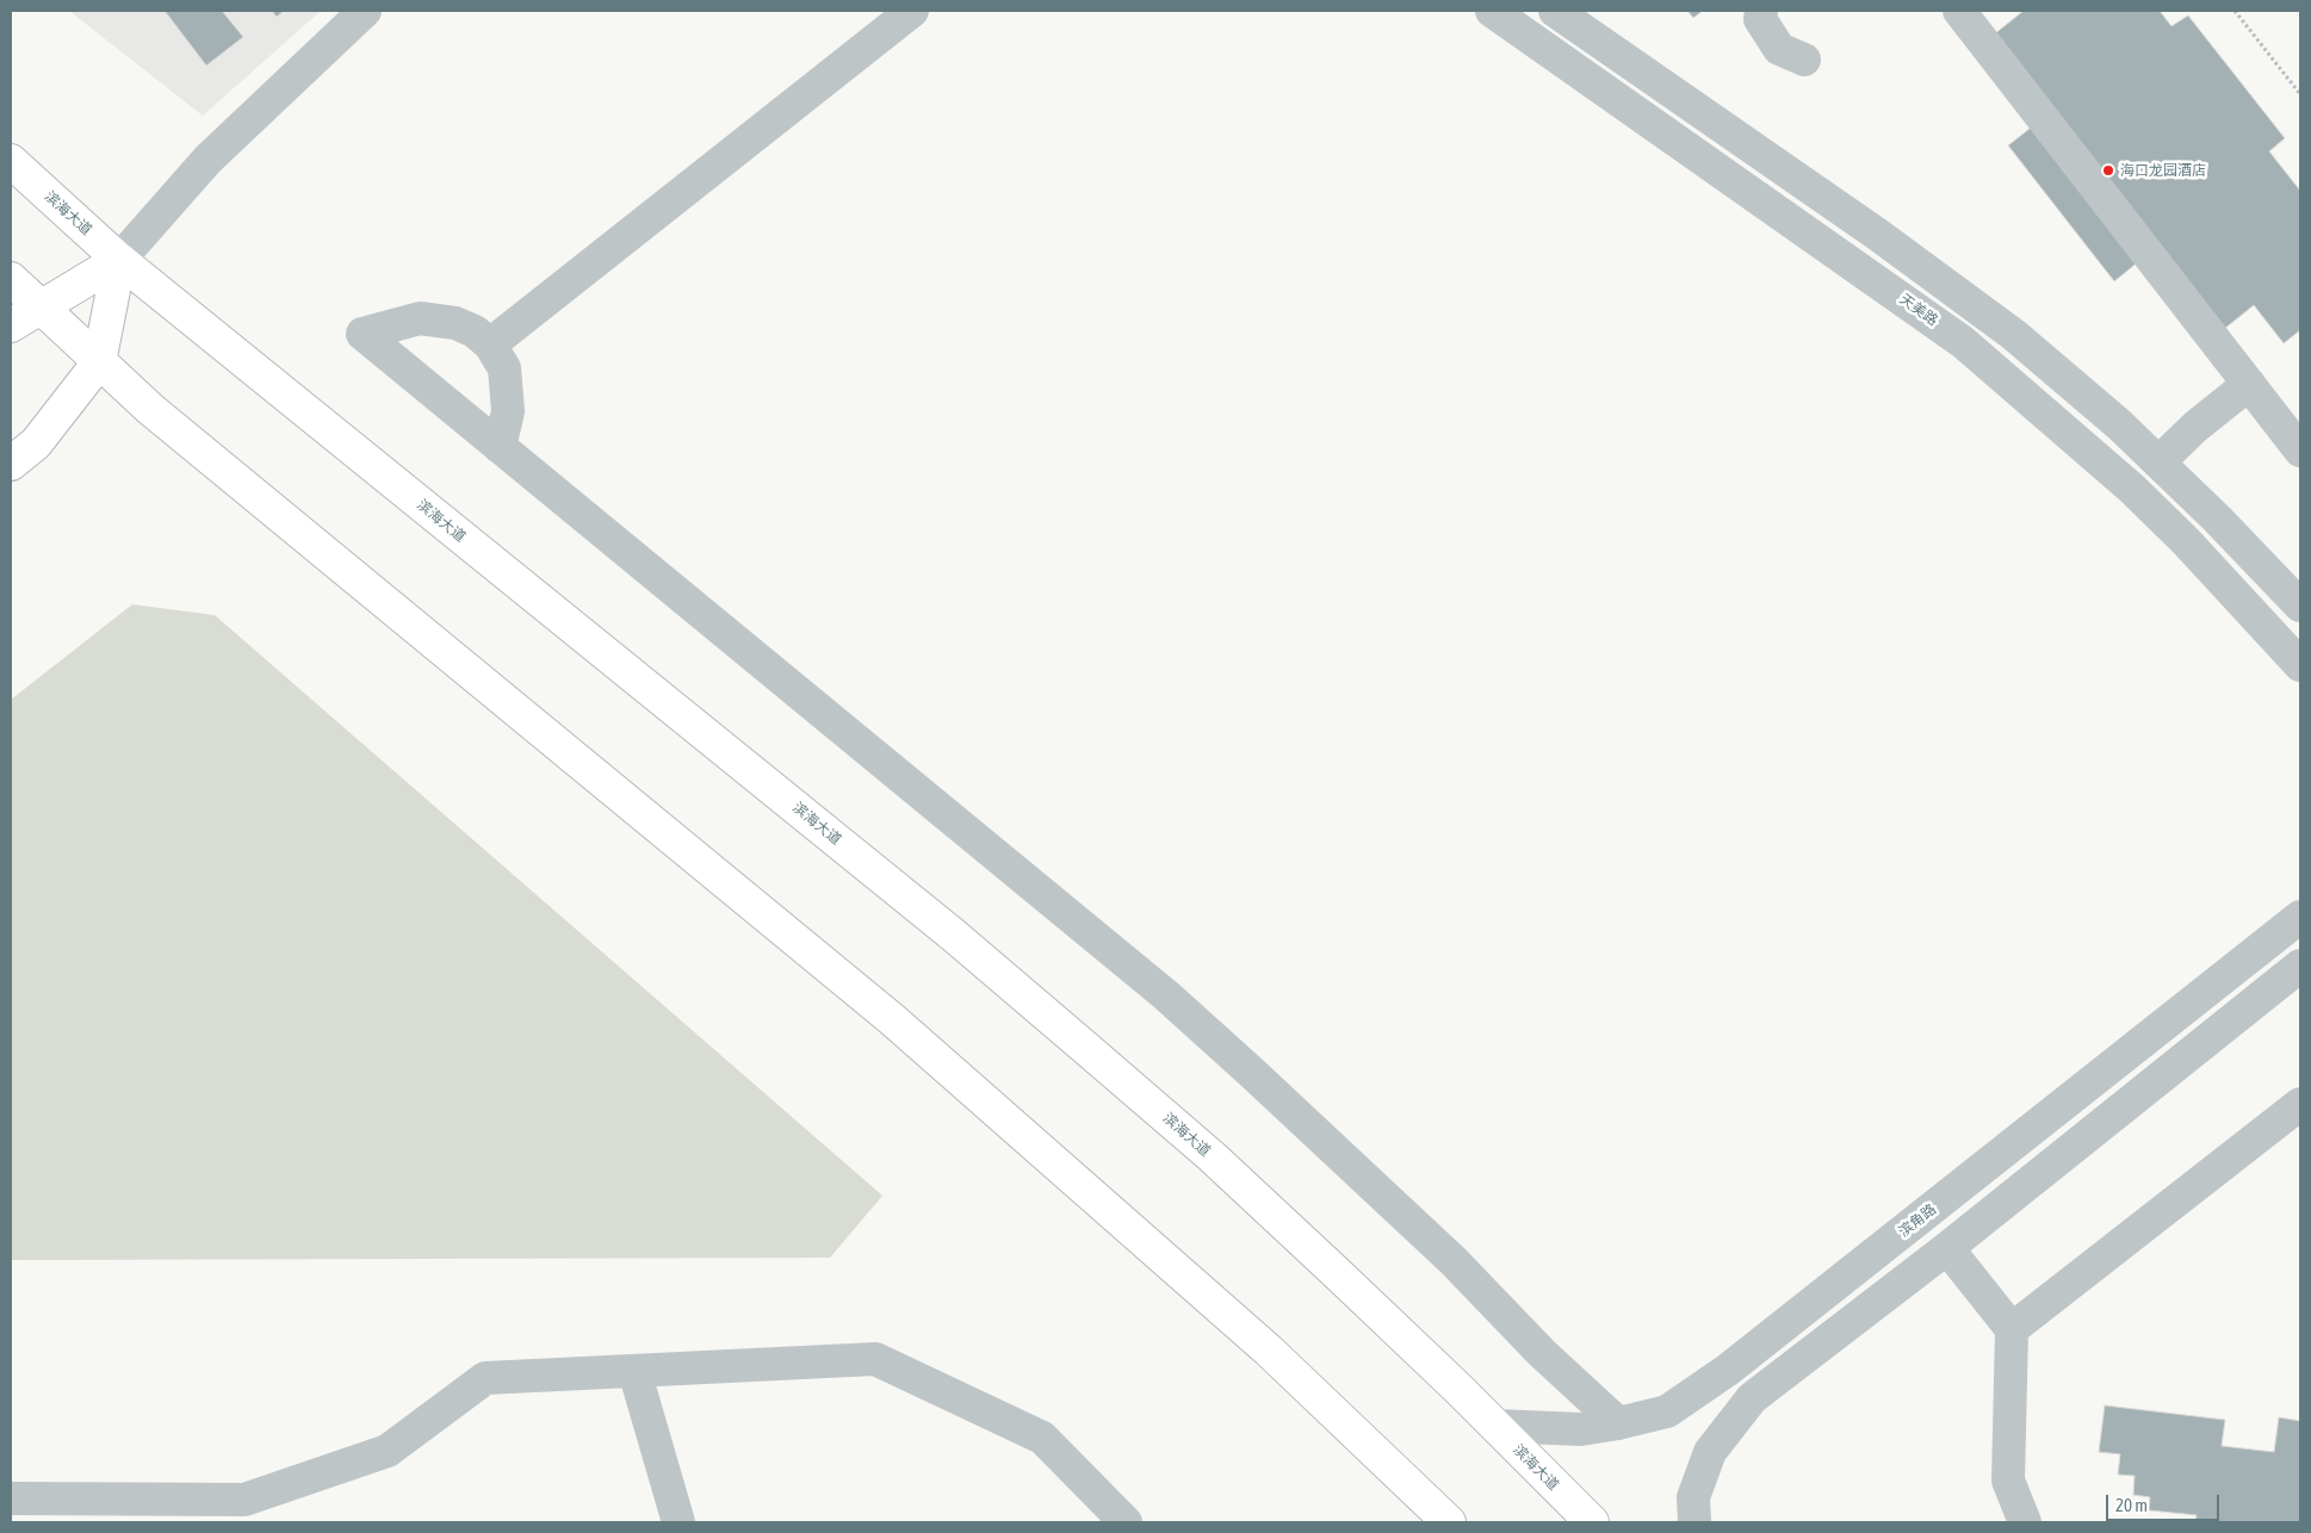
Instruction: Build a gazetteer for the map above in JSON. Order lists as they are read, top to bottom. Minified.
{"streets":{"main road":["滨海大道"],"street":["天美路","滨角路"]},"crossings":[["滨海大道","滨角路"]],"places":["海口龙园酒店"],"scale_bar":"20 m"}
